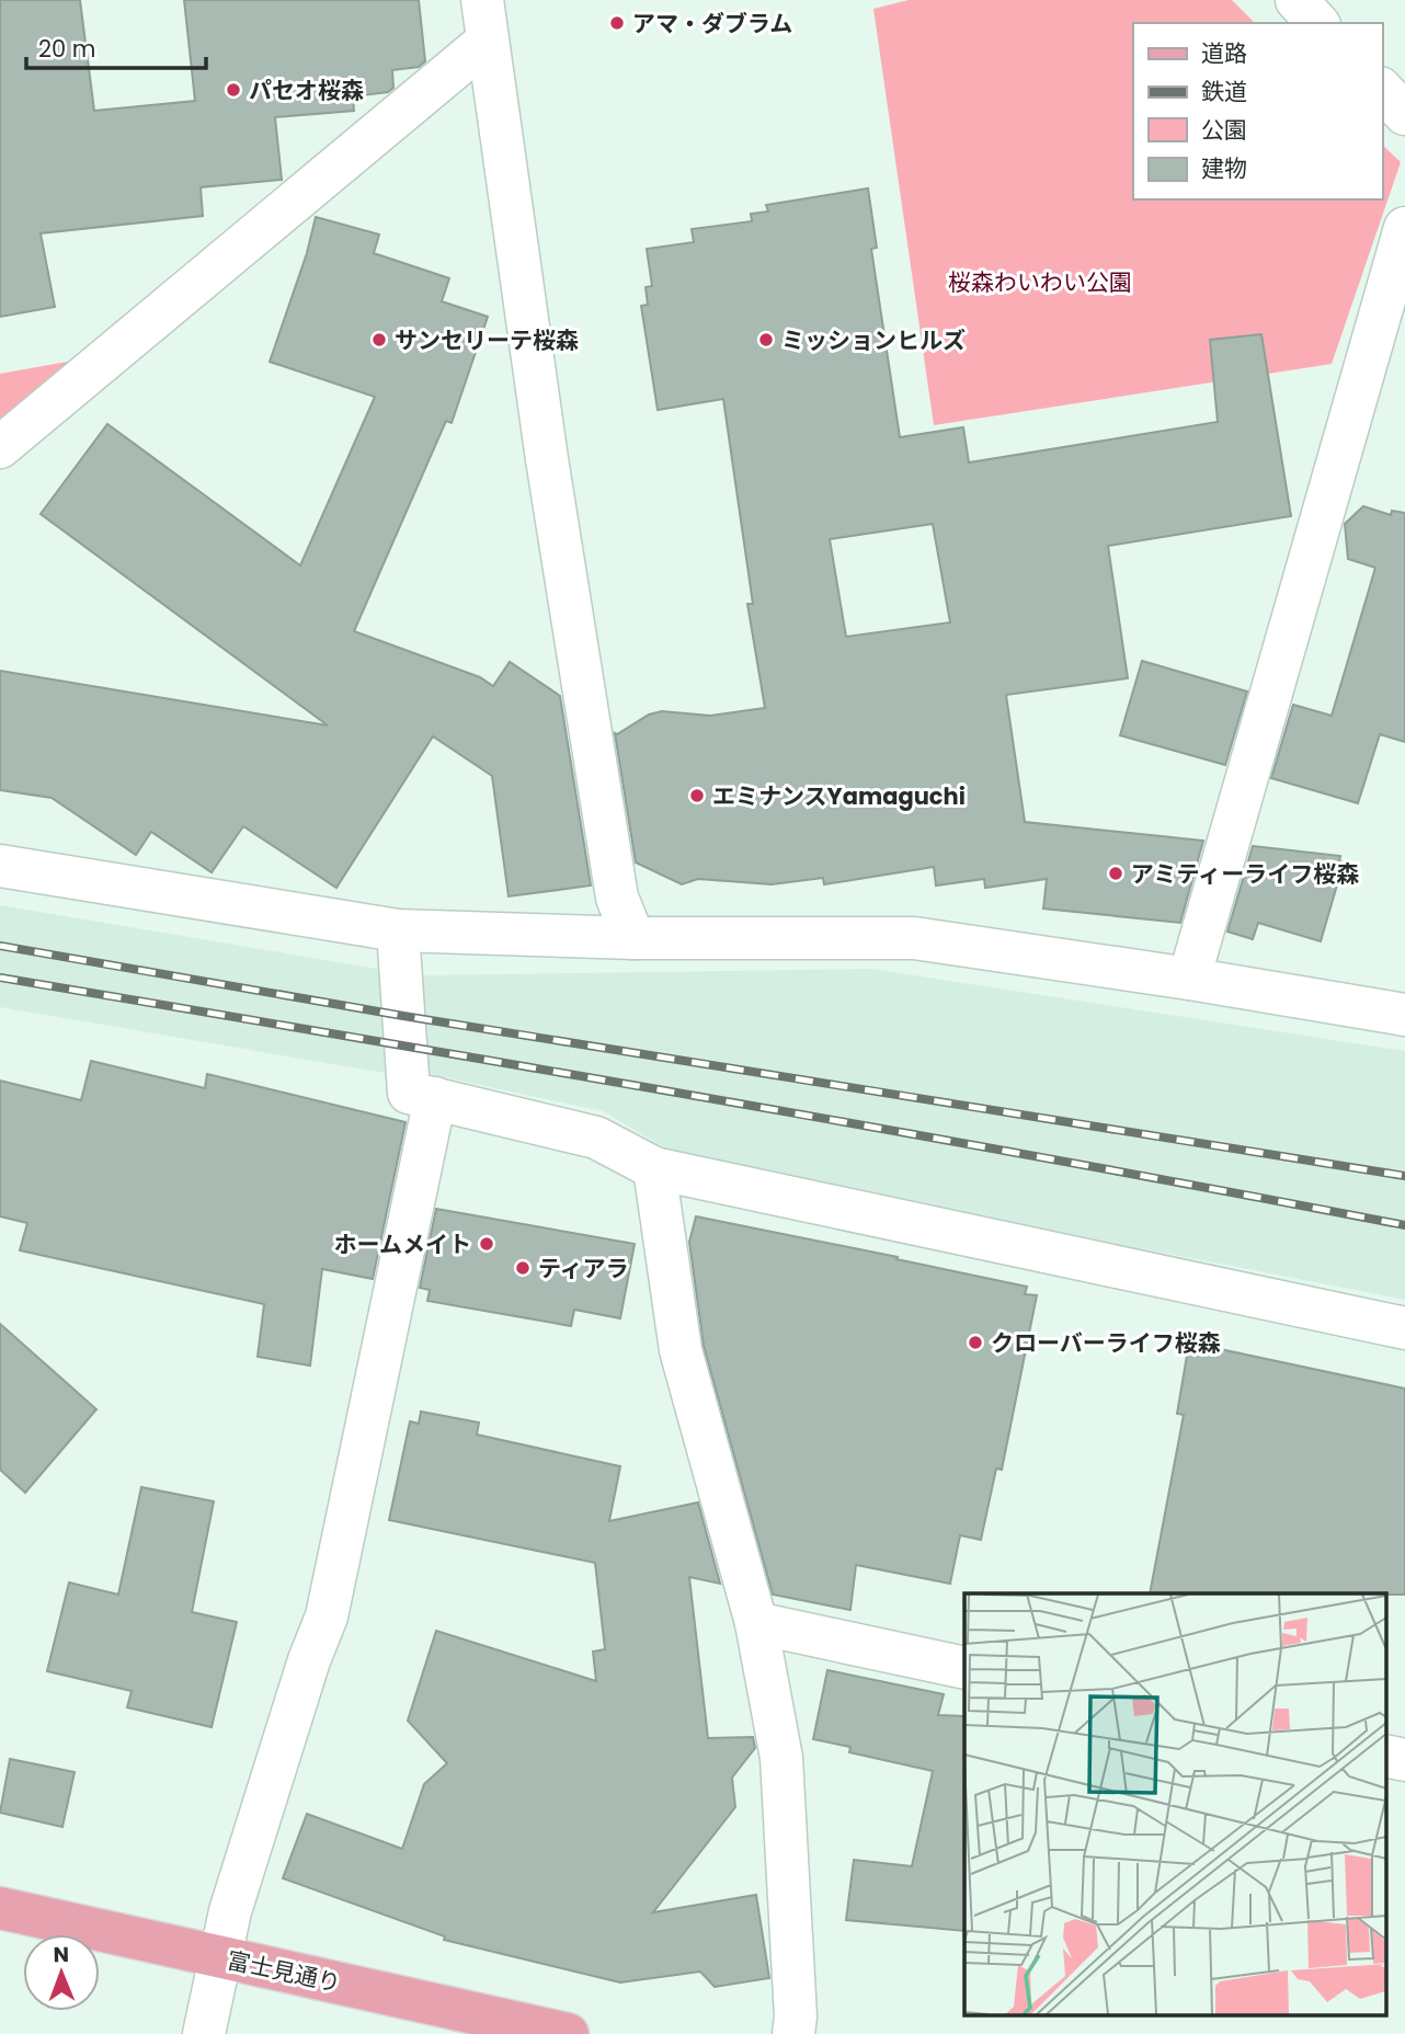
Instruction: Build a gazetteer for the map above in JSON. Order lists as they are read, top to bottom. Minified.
{"streets":{"main road":["富士見通り"]},"parks":["桜森わいわい公園"],"places":["アマ・ダブラム","パセオ桜森","サンセリーテ桜森","ミッションヒルズ","エミナンスYamaguchi","アミティーライフ桜森","ホームメイト","ティアラ","クローバーライフ桜森"],"legend":["道路","鉄道","公園","建物"],"scale_bar":"20 m","north":"top"}
